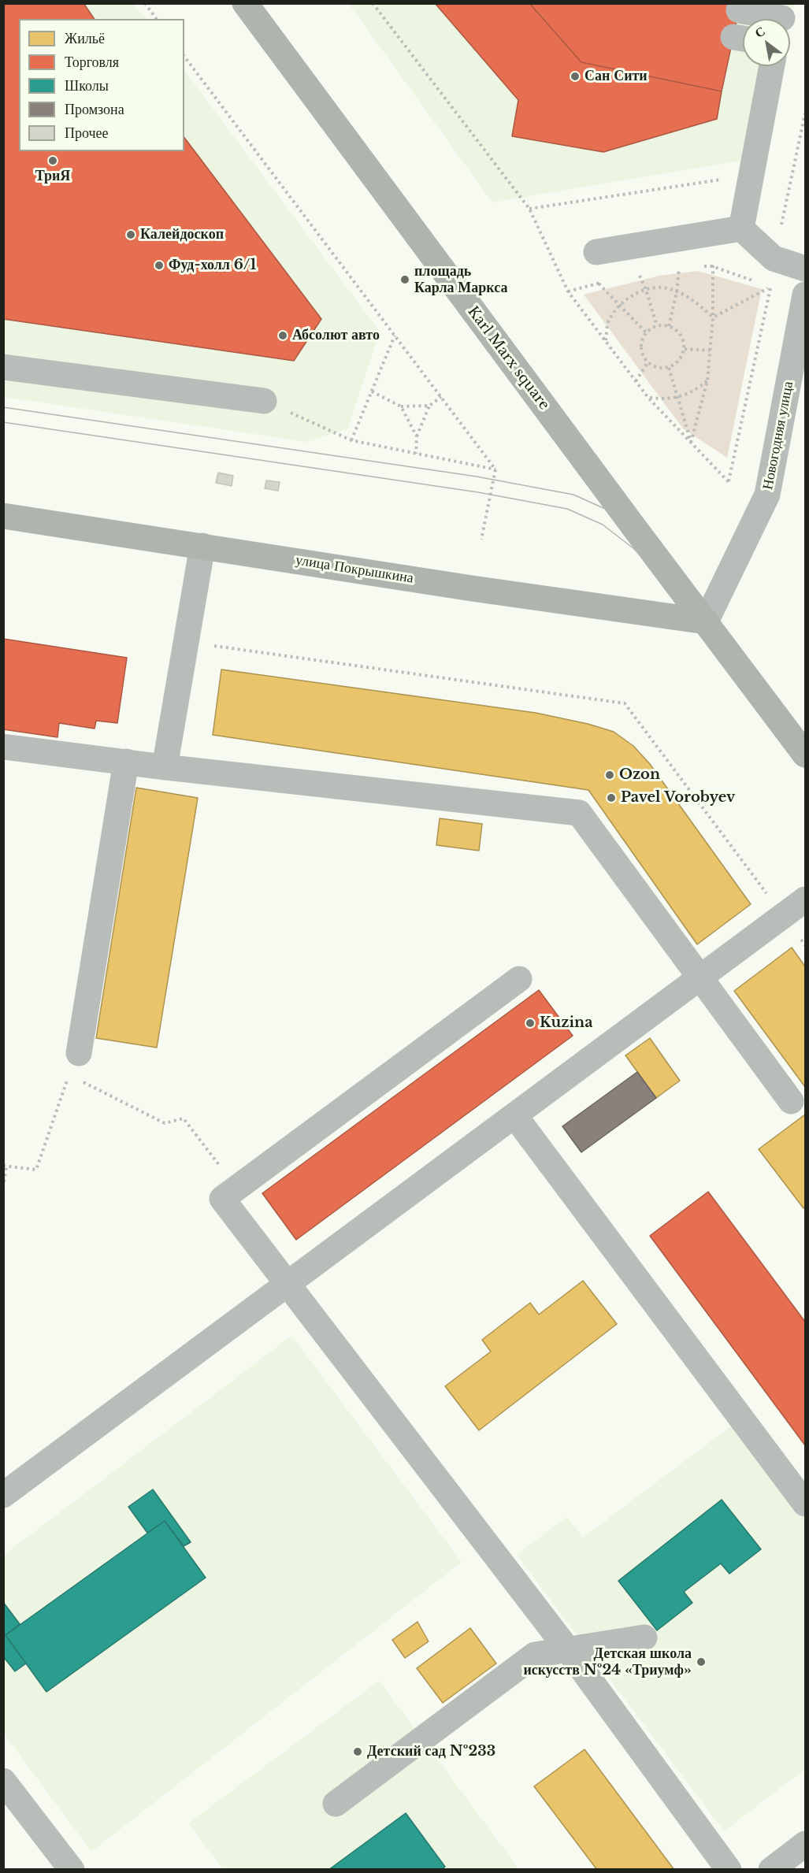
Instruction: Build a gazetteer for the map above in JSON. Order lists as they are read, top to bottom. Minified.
{"streets":{"main road":["Karl Marx square","улица Покрышкина"],"street":["Новогодняя улица"]},"crossings":[["Karl Marx square","Новогодняя улица"],["Karl Marx square","улица Покрышкина"],["Новогодняя улица","улица Покрышкина"]],"places":["Сан Сити","ТриЯ","Калейдоскоп","Фуд-холл 6/1","площадь Карла Маркса","Абсолют авто","Ozon","Pavel Vorobyev","Kuzina","Детская школа искусств №24 «Триумф»","Детский сад №233"],"legend":["Жильё","Торговля","Школы","Промзона","Прочее"],"north":"top left"}
